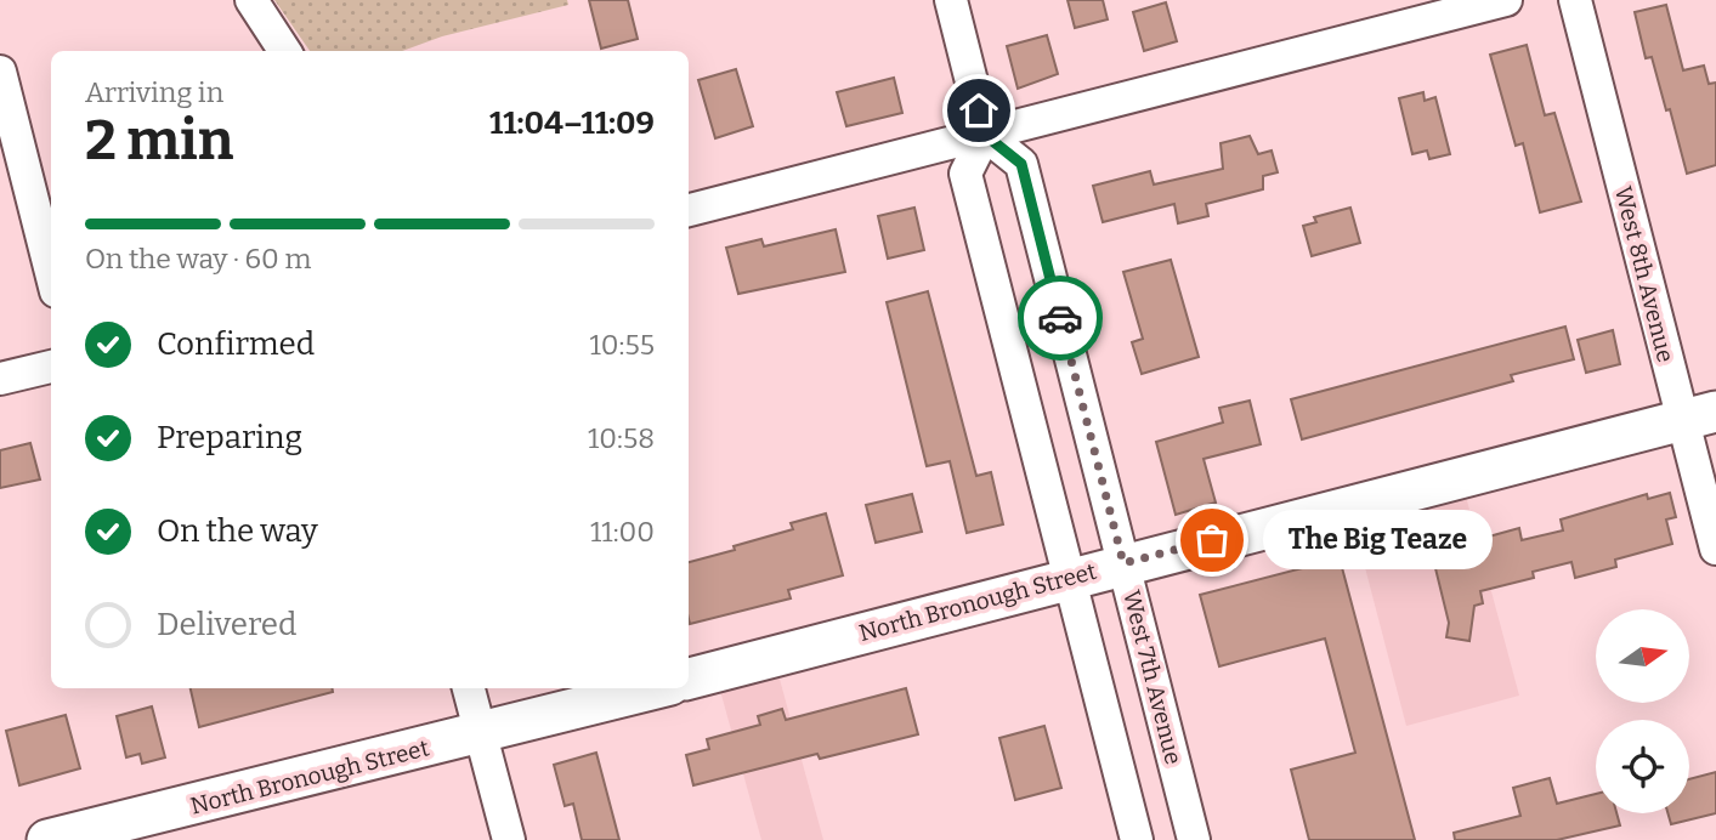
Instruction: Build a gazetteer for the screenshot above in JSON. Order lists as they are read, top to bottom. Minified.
{"streets":{"main road":["North Bronough Street"],"street":["West 8th Avenue","West 7th Avenue"]},"crossings":[["West 8th Avenue","North Bronough Street"],["North Bronough Street","West 7th Avenue"]],"places":["The Big Teaze"],"north":"right","page":{"heading":["2 min","Arriving in","11:04–11:09"],"bar":"On the way · 60 m","list":[["Confirmed","10:55"],["Preparing","10:58"],["On the way","11:00"],"Delivered"],"bubble":"The Big Teaze"}}
